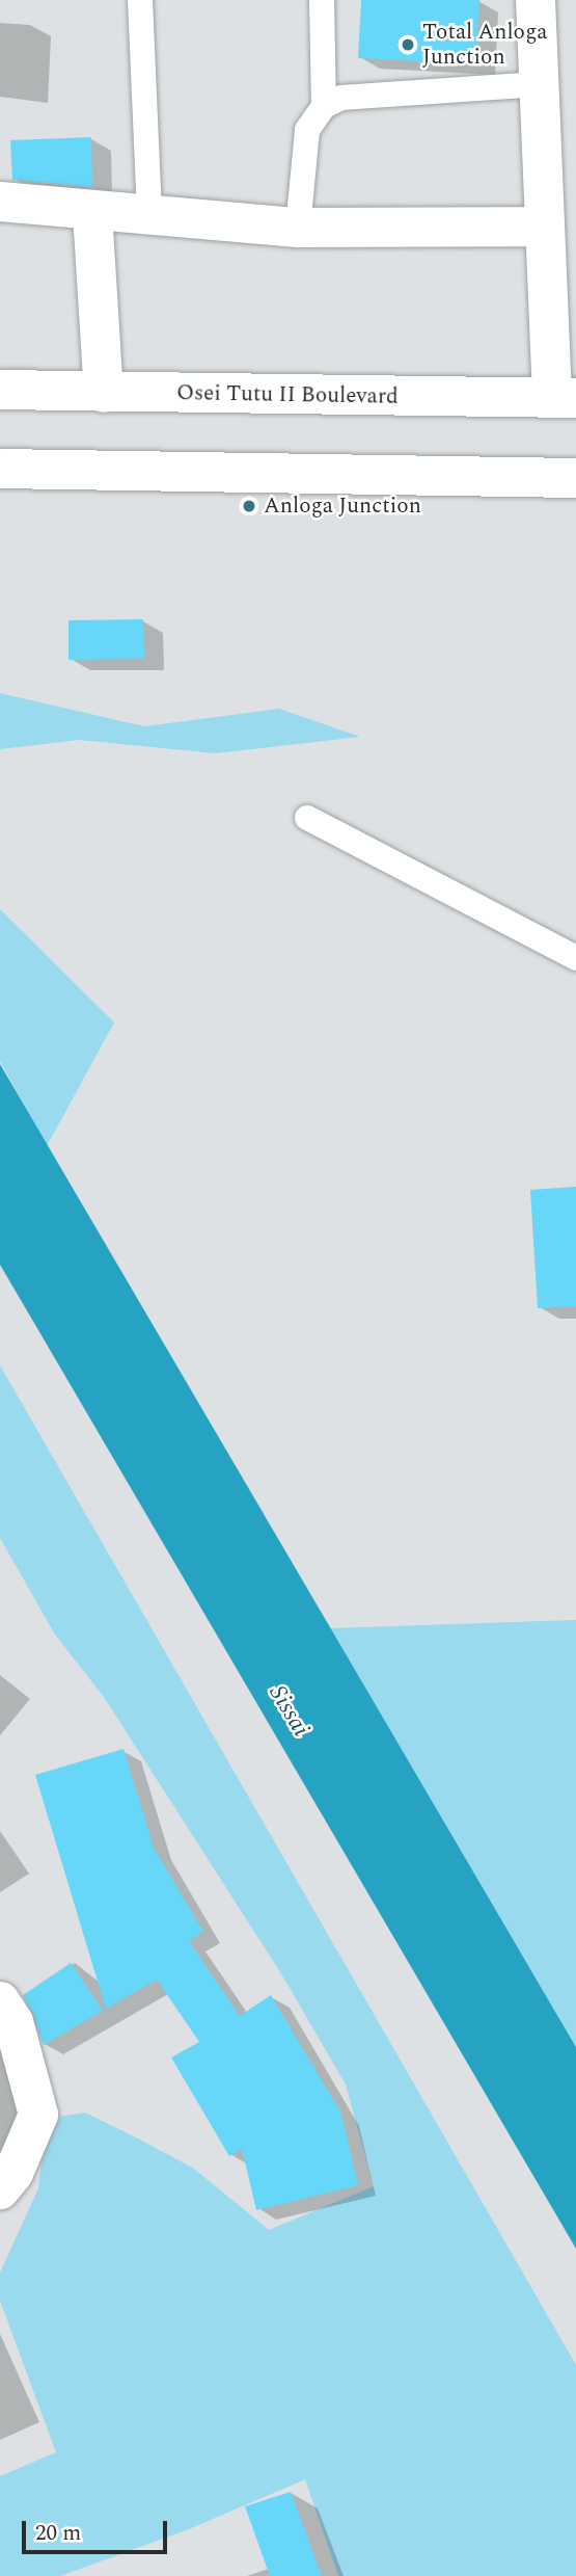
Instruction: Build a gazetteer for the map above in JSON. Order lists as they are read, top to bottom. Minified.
{"streets":{"street":["Osei Tutu II Boulevard"]},"water":["Sissai"],"places":["Total Anloga Junction","Anloga Junction"],"scale_bar":"20 m"}
